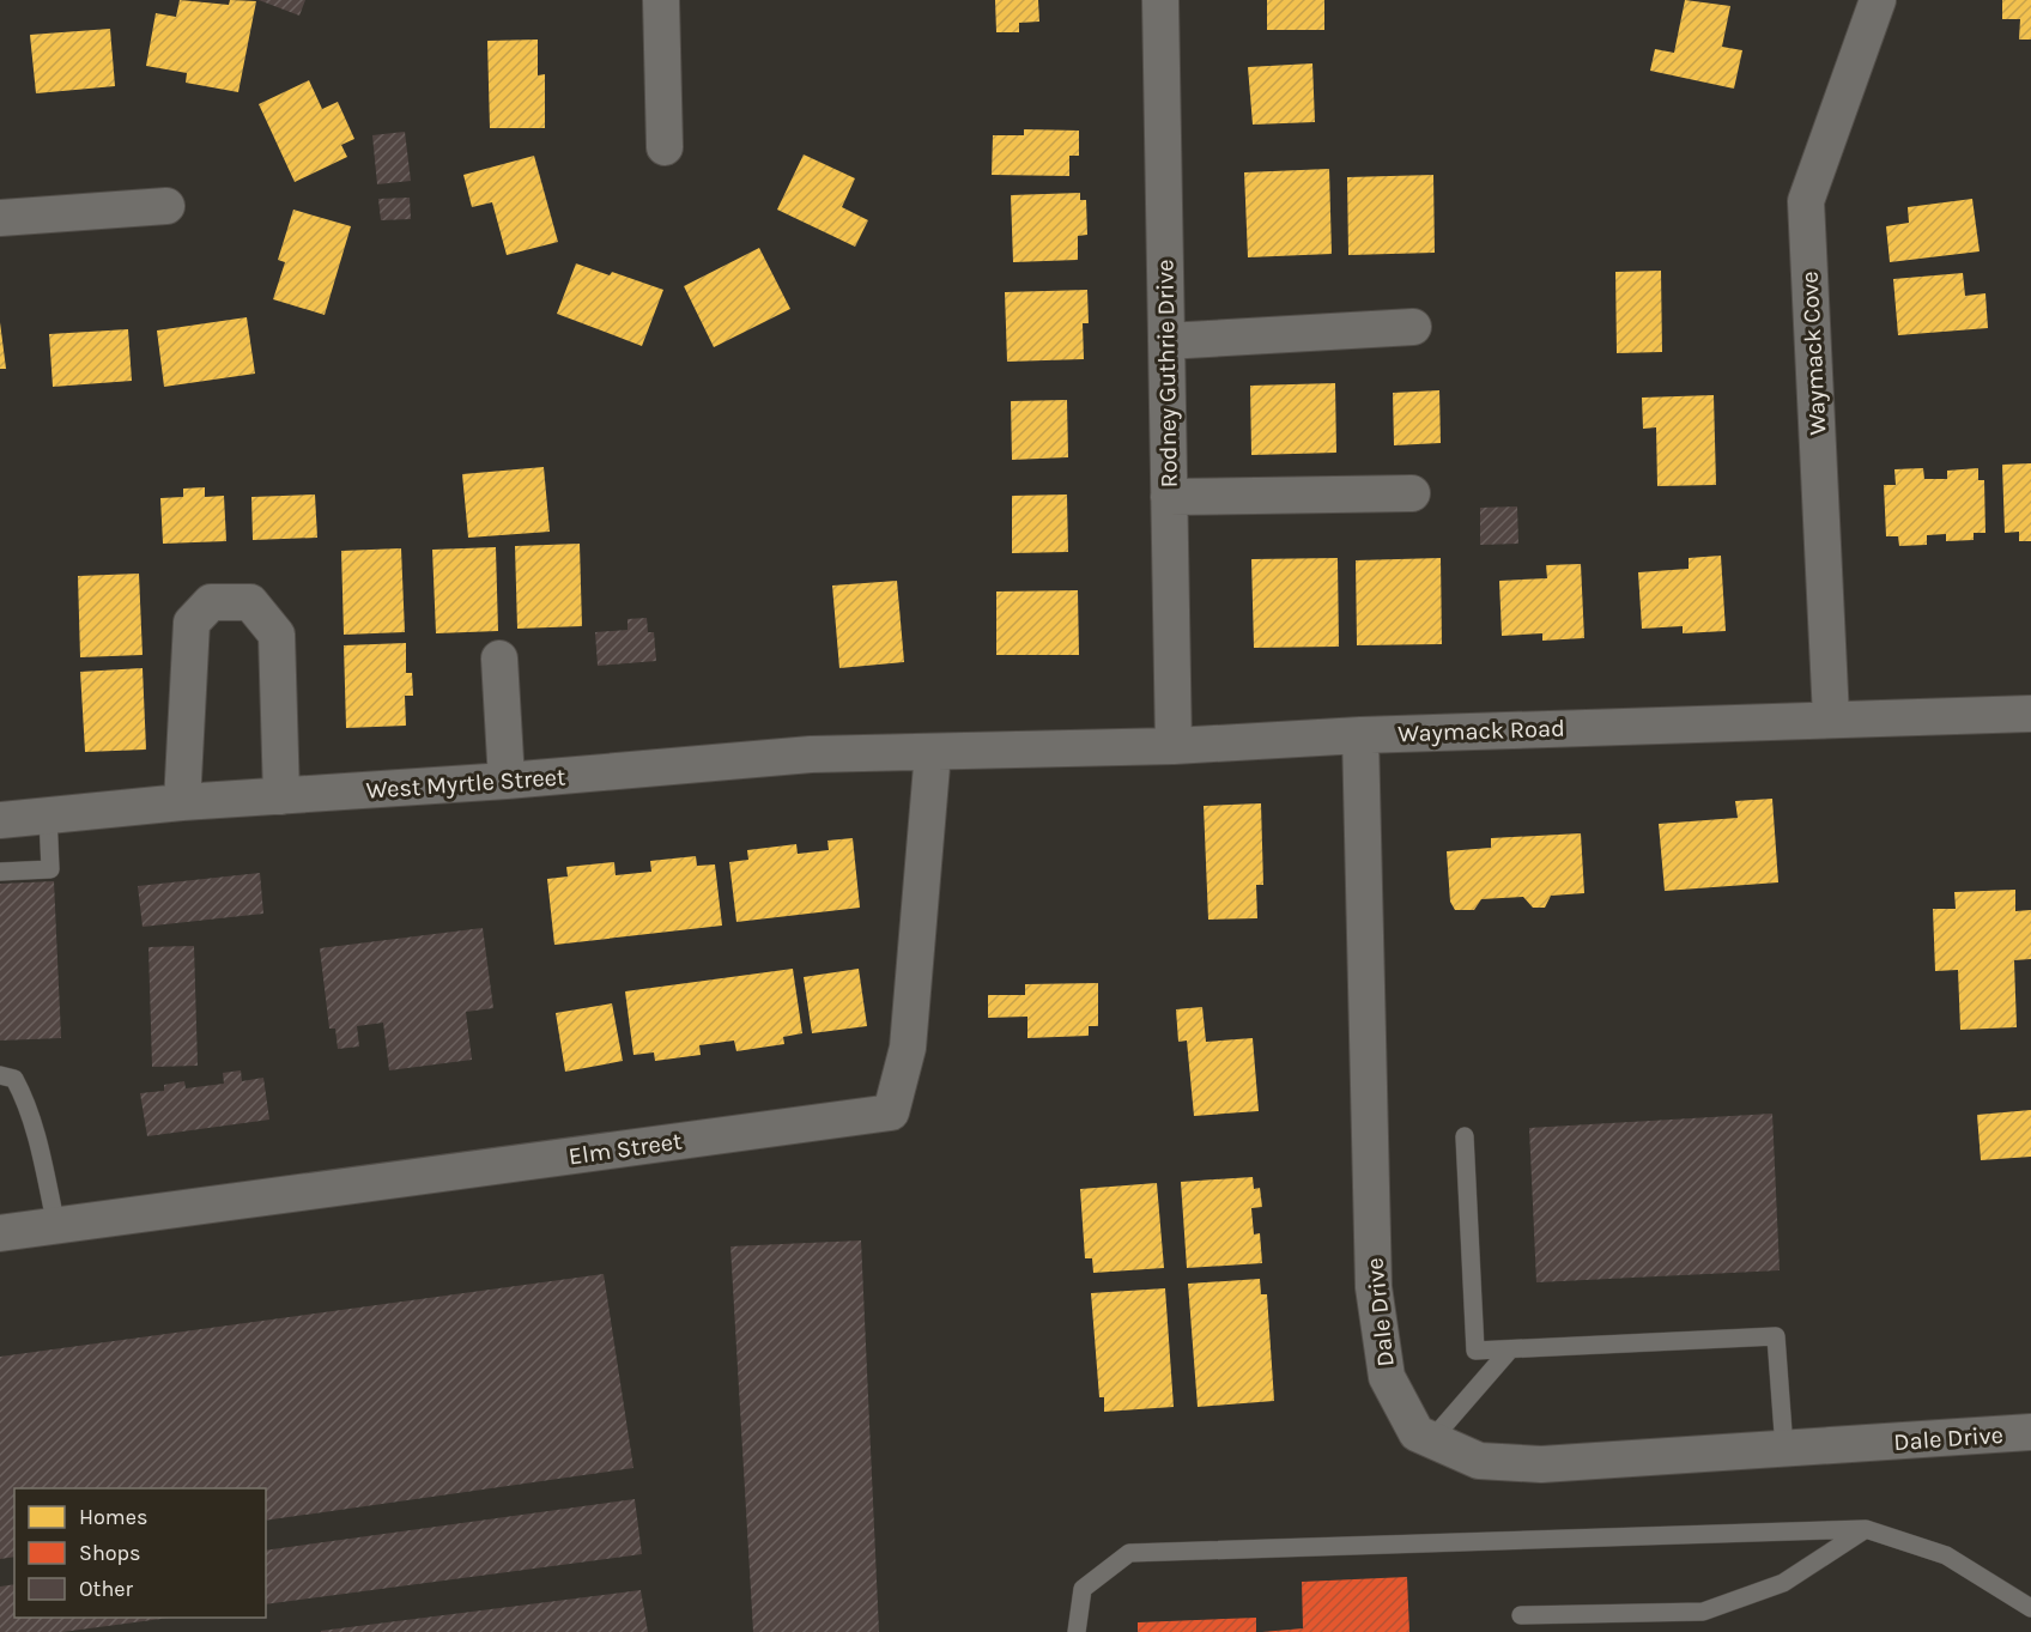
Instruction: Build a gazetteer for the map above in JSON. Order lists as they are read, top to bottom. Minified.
{"streets":{"street":["Waymack Cove","Rodney Guthrie Drive","Waymack Road","West Myrtle Street","Elm Street","Dale Drive"]},"crossings":[["Waymack Cove","Waymack Road"],["Rodney Guthrie Drive","Waymack Road"],["Waymack Road","West Myrtle Street"],["Waymack Road","Elm Street"],["Waymack Road","Dale Drive"],["West Myrtle Street","Elm Street"]],"legend":["Homes","Shops","Other"]}
